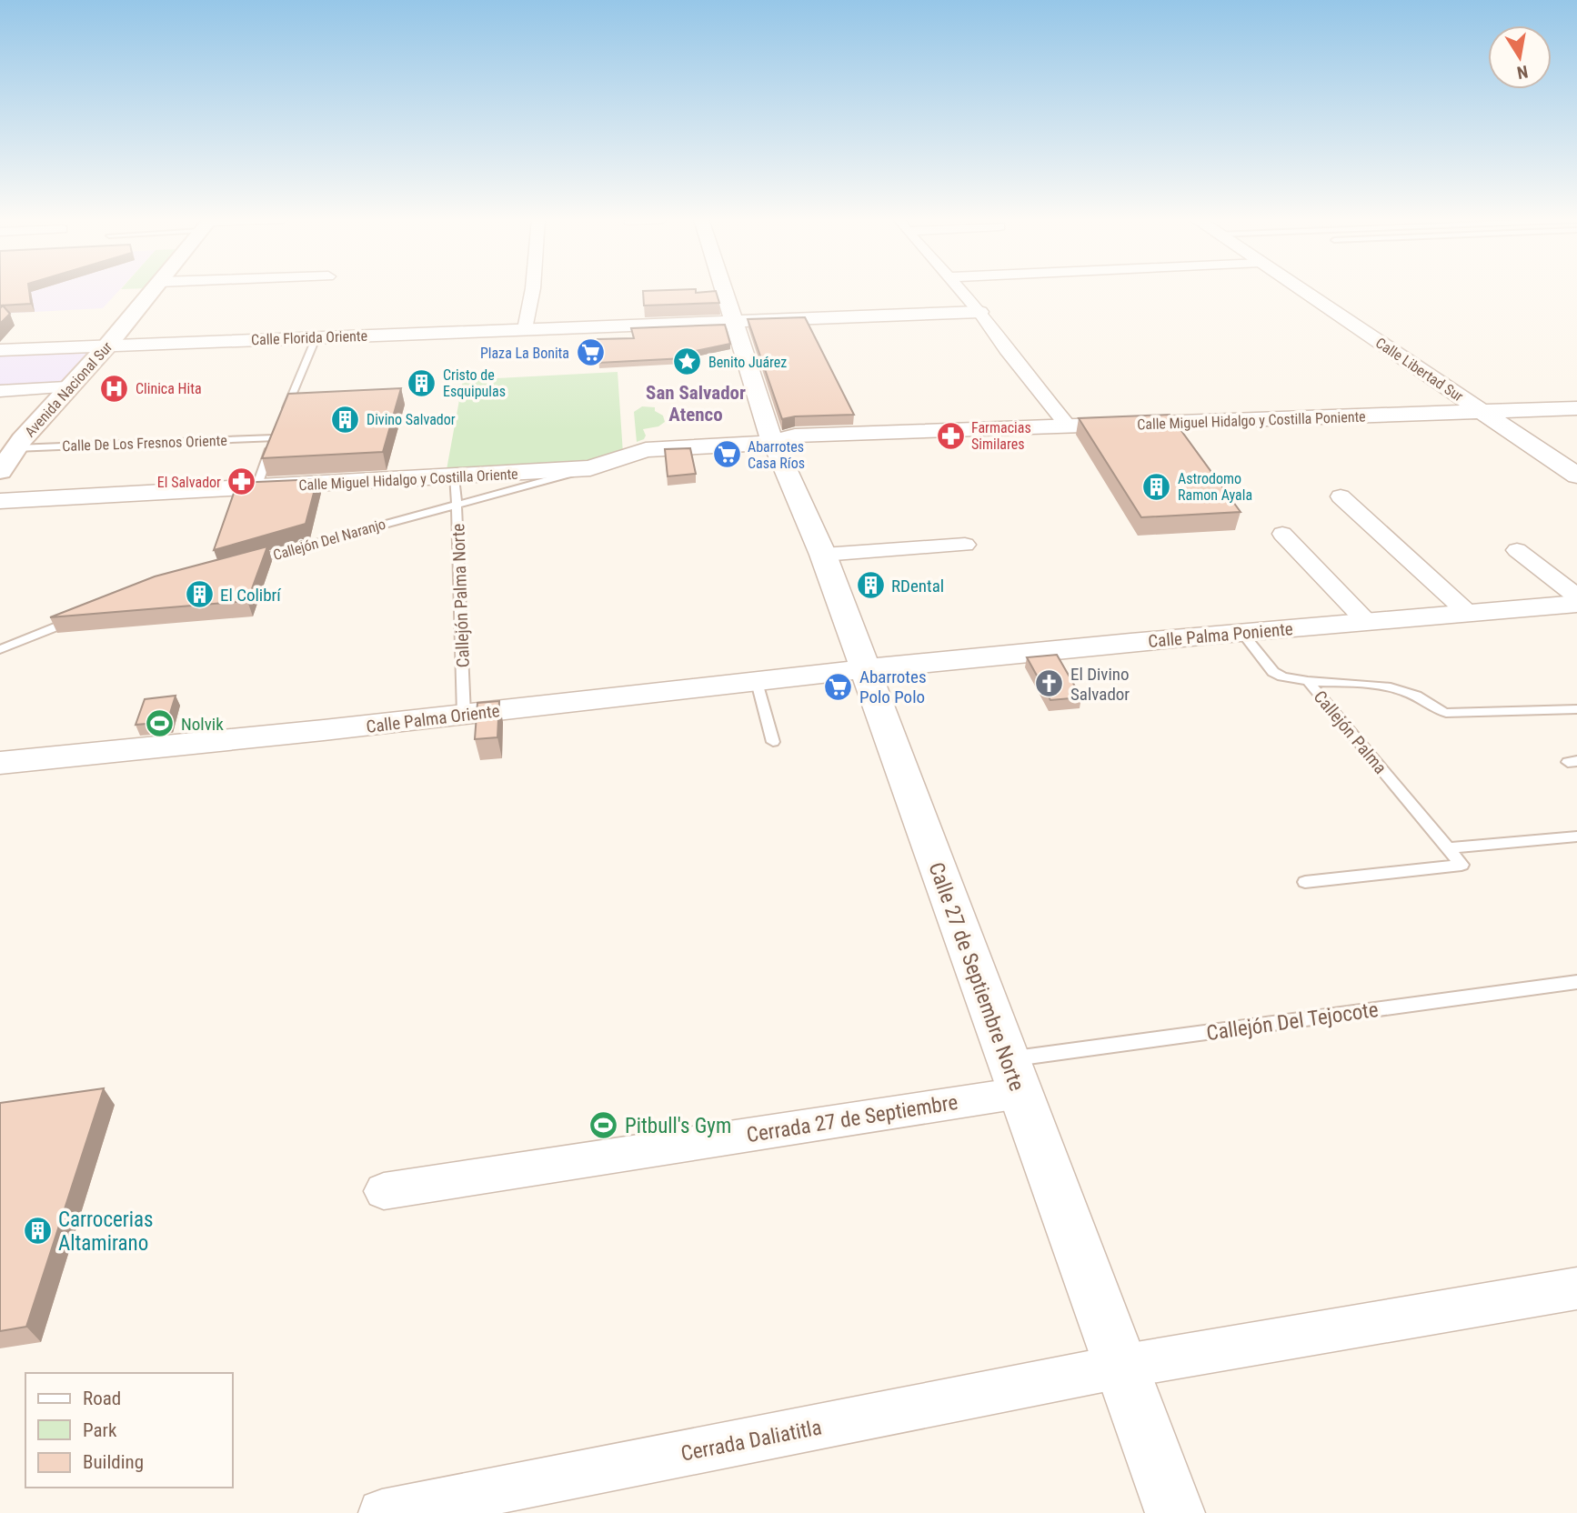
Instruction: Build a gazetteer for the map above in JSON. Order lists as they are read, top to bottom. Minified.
{"streets":{"main road":["Avenida Nacional Sur"],"street":["Calle Florida Oriente","Calle Libertad Sur","Calle Miguel Hidalgo y Costilla Poniente","Calle Miguel Hidalgo y Costilla Oriente","Calle Palma Poniente","Calle Palma Oriente","Calle 27 de Septiembre Norte","Cerrada 27 de Septiembre","Cerrada Daliatitla"],"lane":["Calle De Los Fresnos Oriente","Callejón Del Naranjo","Callejón Palma Norte","Callejón Palma","Callejón Del Tejocote"]},"crossings":[["Calle Florida Oriente","Avenida Nacional Sur"],["Calle Florida Oriente","Calle 27 de Septiembre Norte"],["Calle Libertad Sur","Calle Miguel Hidalgo y Costilla Poniente"],["Avenida Nacional Sur","Calle De Los Fresnos Oriente"],["Calle Miguel Hidalgo y Costilla Poniente","Calle Miguel Hidalgo y Costilla Oriente"],["Calle Miguel Hidalgo y Costilla Poniente","Calle 27 de Septiembre Norte"],["Calle Miguel Hidalgo y Costilla Oriente","Callejón Del Naranjo"],["Calle Miguel Hidalgo y Costilla Oriente","Callejón Palma Norte"],["Calle Miguel Hidalgo y Costilla Oriente","Calle 27 de Septiembre Norte"],["Callejón Del Naranjo","Callejón Palma Norte"],["Callejón Palma Norte","Calle Palma Oriente"],["Calle Palma Poniente","Calle Palma Oriente"],["Calle Palma Poniente","Callejón Palma"],["Calle Palma Poniente","Calle 27 de Septiembre Norte"],["Calle Palma Oriente","Calle 27 de Septiembre Norte"],["Calle 27 de Septiembre Norte","Callejón Del Tejocote"],["Calle 27 de Septiembre Norte","Cerrada 27 de Septiembre"],["Calle 27 de Septiembre Norte","Cerrada Daliatitla"],["Callejón Del Tejocote","Cerrada 27 de Septiembre"]],"districts":["San Salvador Atenco"],"places":{"supermarket":["Plaza La Bonita","Abarrotes Casa Ríos","Abarrotes Polo Polo"],"place":["Benito Juárez"],"building":["Cristo de Esquipulas","Divino Salvador","Astrodomo Ramon Ayala","RDental","El Colibrí","Carrocerias Altamirano"],"hospital":["Clinica Hita"],"pharmacy":["Farmacias Similares","El Salvador"],"church":["El Divino Salvador"],"sports":["Nolvik","Pitbull's Gym"]},"legend":["Road","Park","Building"],"north":"bottom"}
